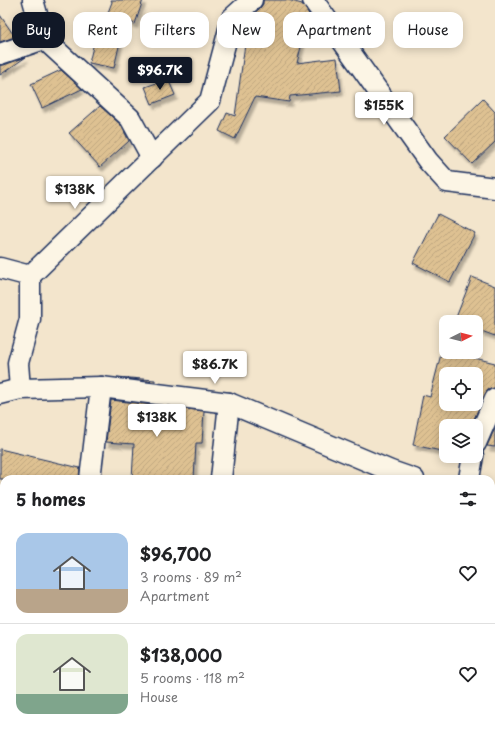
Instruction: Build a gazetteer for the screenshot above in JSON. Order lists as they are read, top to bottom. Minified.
{"north":"right","page":{"chip":["Buy","Rent","Filters","New","Apartment","House"],"price":["$96.7K","$155K","$138K","$86.7K","$138K"],"heading":"5 homes","list":[{"name":"$96,700","note":"3 rooms · 89 m² · Apartment"},{"name":"$138,000","note":"5 rooms · 118 m² · House"}]}}
